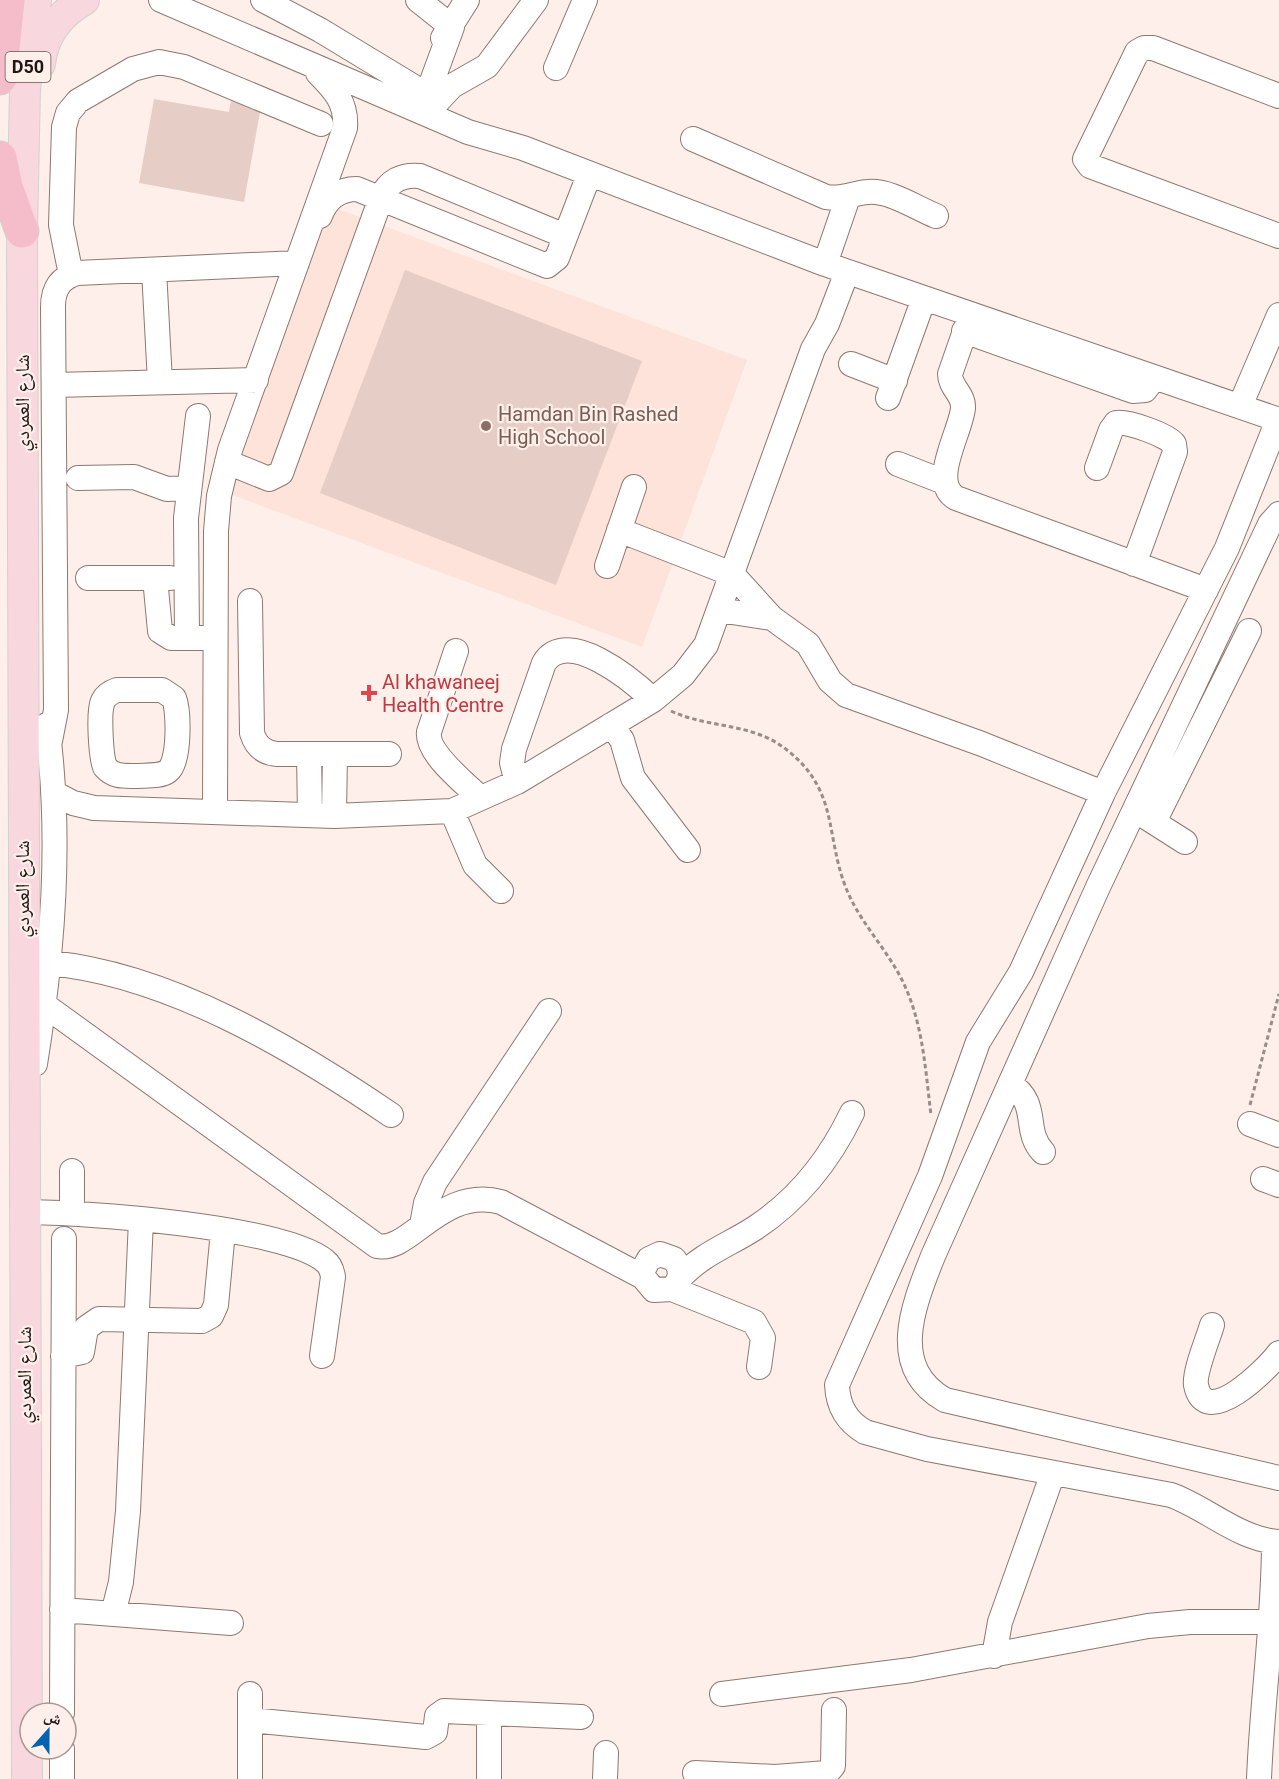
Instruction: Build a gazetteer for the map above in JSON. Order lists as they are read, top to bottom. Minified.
{"streets":{"main road":["D50","شارع العمردي"]},"places":{"other":["Hamdan Bin Rashed High School"],"health":["Al khawaneej Health Centre"]},"north":"top"}
